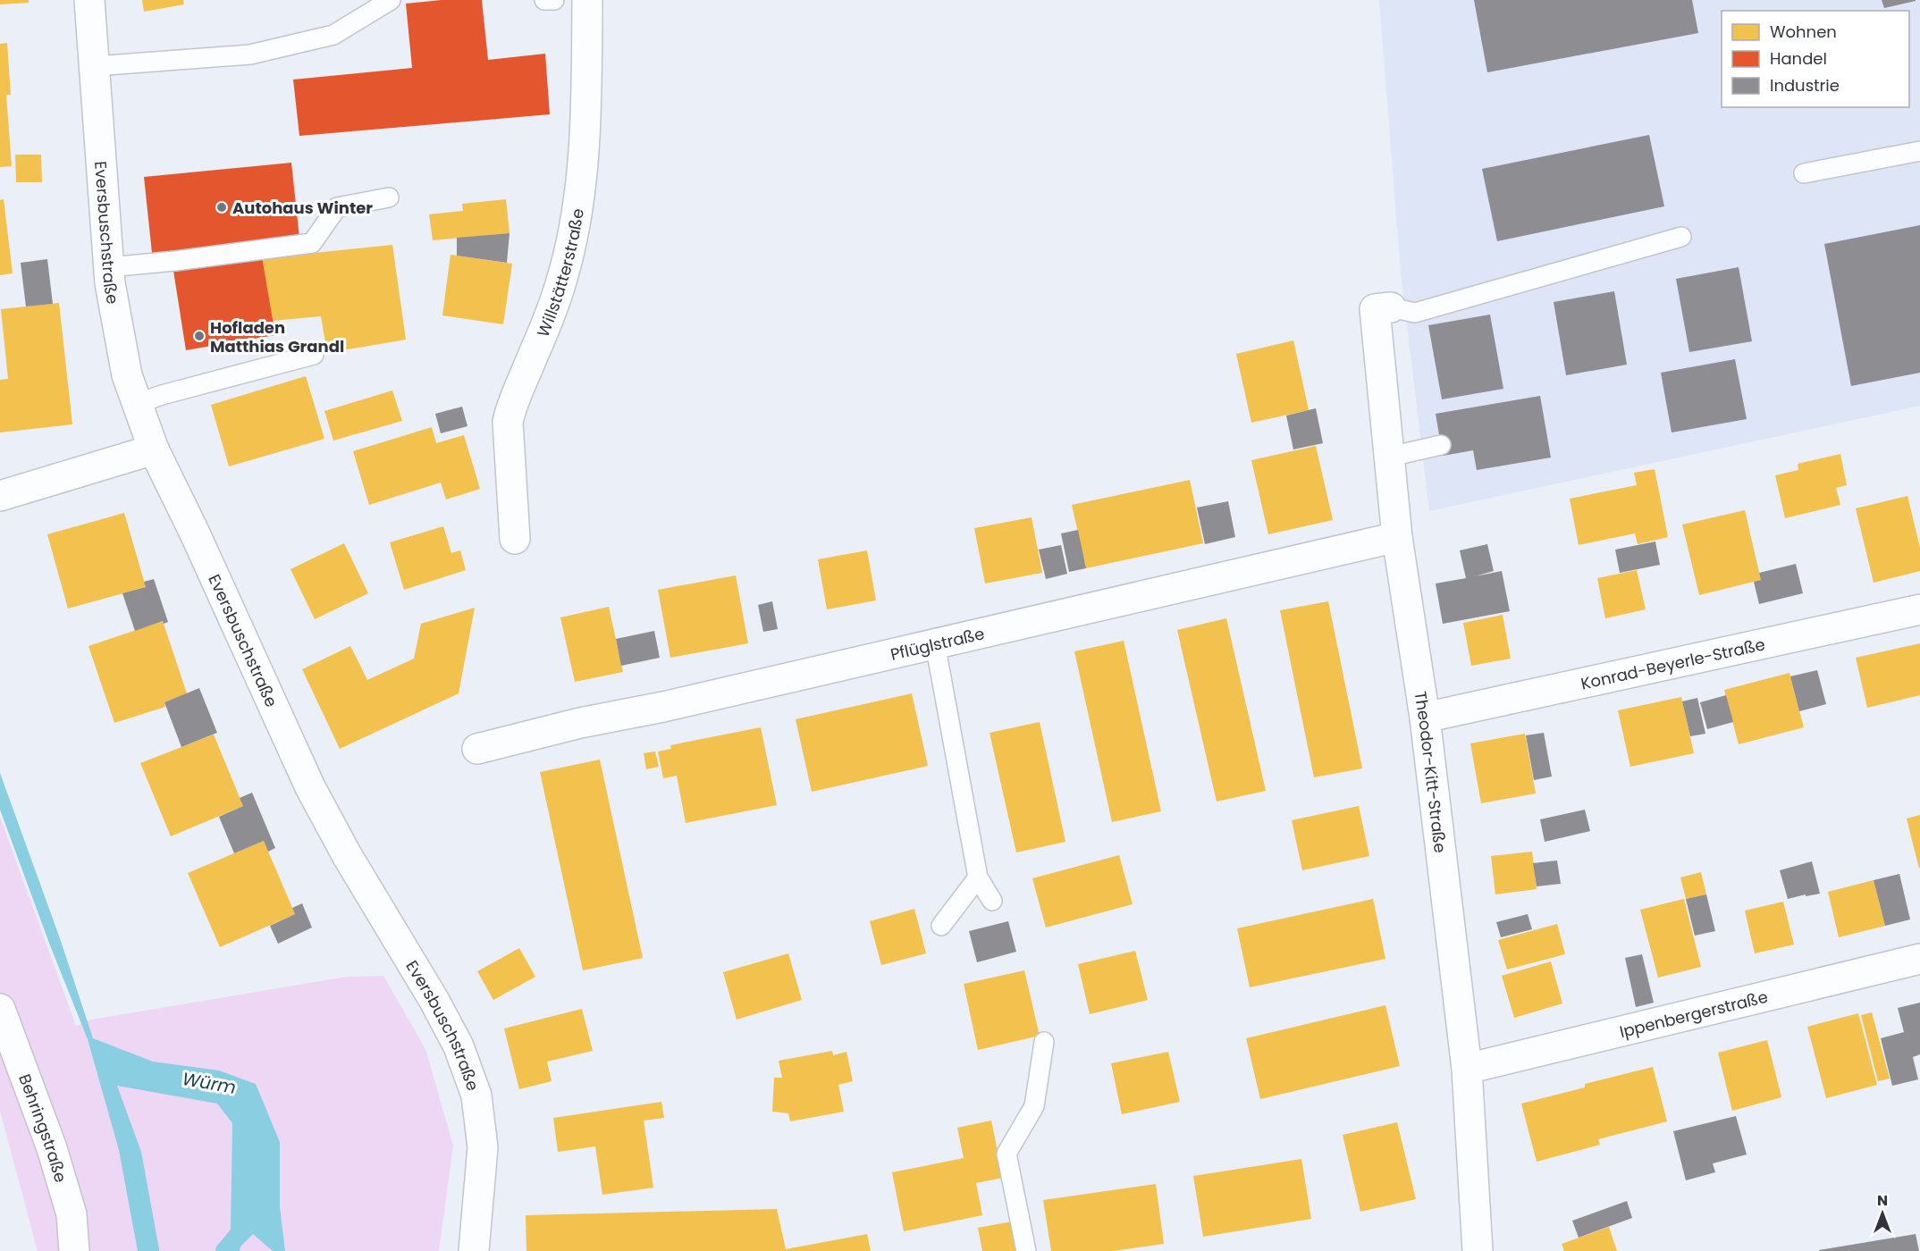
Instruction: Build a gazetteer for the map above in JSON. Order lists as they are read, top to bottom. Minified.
{"streets":{"street":["Eversbuschstraße","Willstätterstraße","Pflüglstraße","Konrad-Beyerle-Straße","Theodor-Kitt-Straße","Ippenbergerstraße","Behringstraße"]},"crossings":[["Pflüglstraße","Theodor-Kitt-Straße"],["Konrad-Beyerle-Straße","Theodor-Kitt-Straße"],["Theodor-Kitt-Straße","Ippenbergerstraße"]],"water":["Würm"],"places":["Autohaus Winter","Hofladen Matthias Grandl"],"legend":["Wohnen","Handel","Industrie"],"north":"top"}
